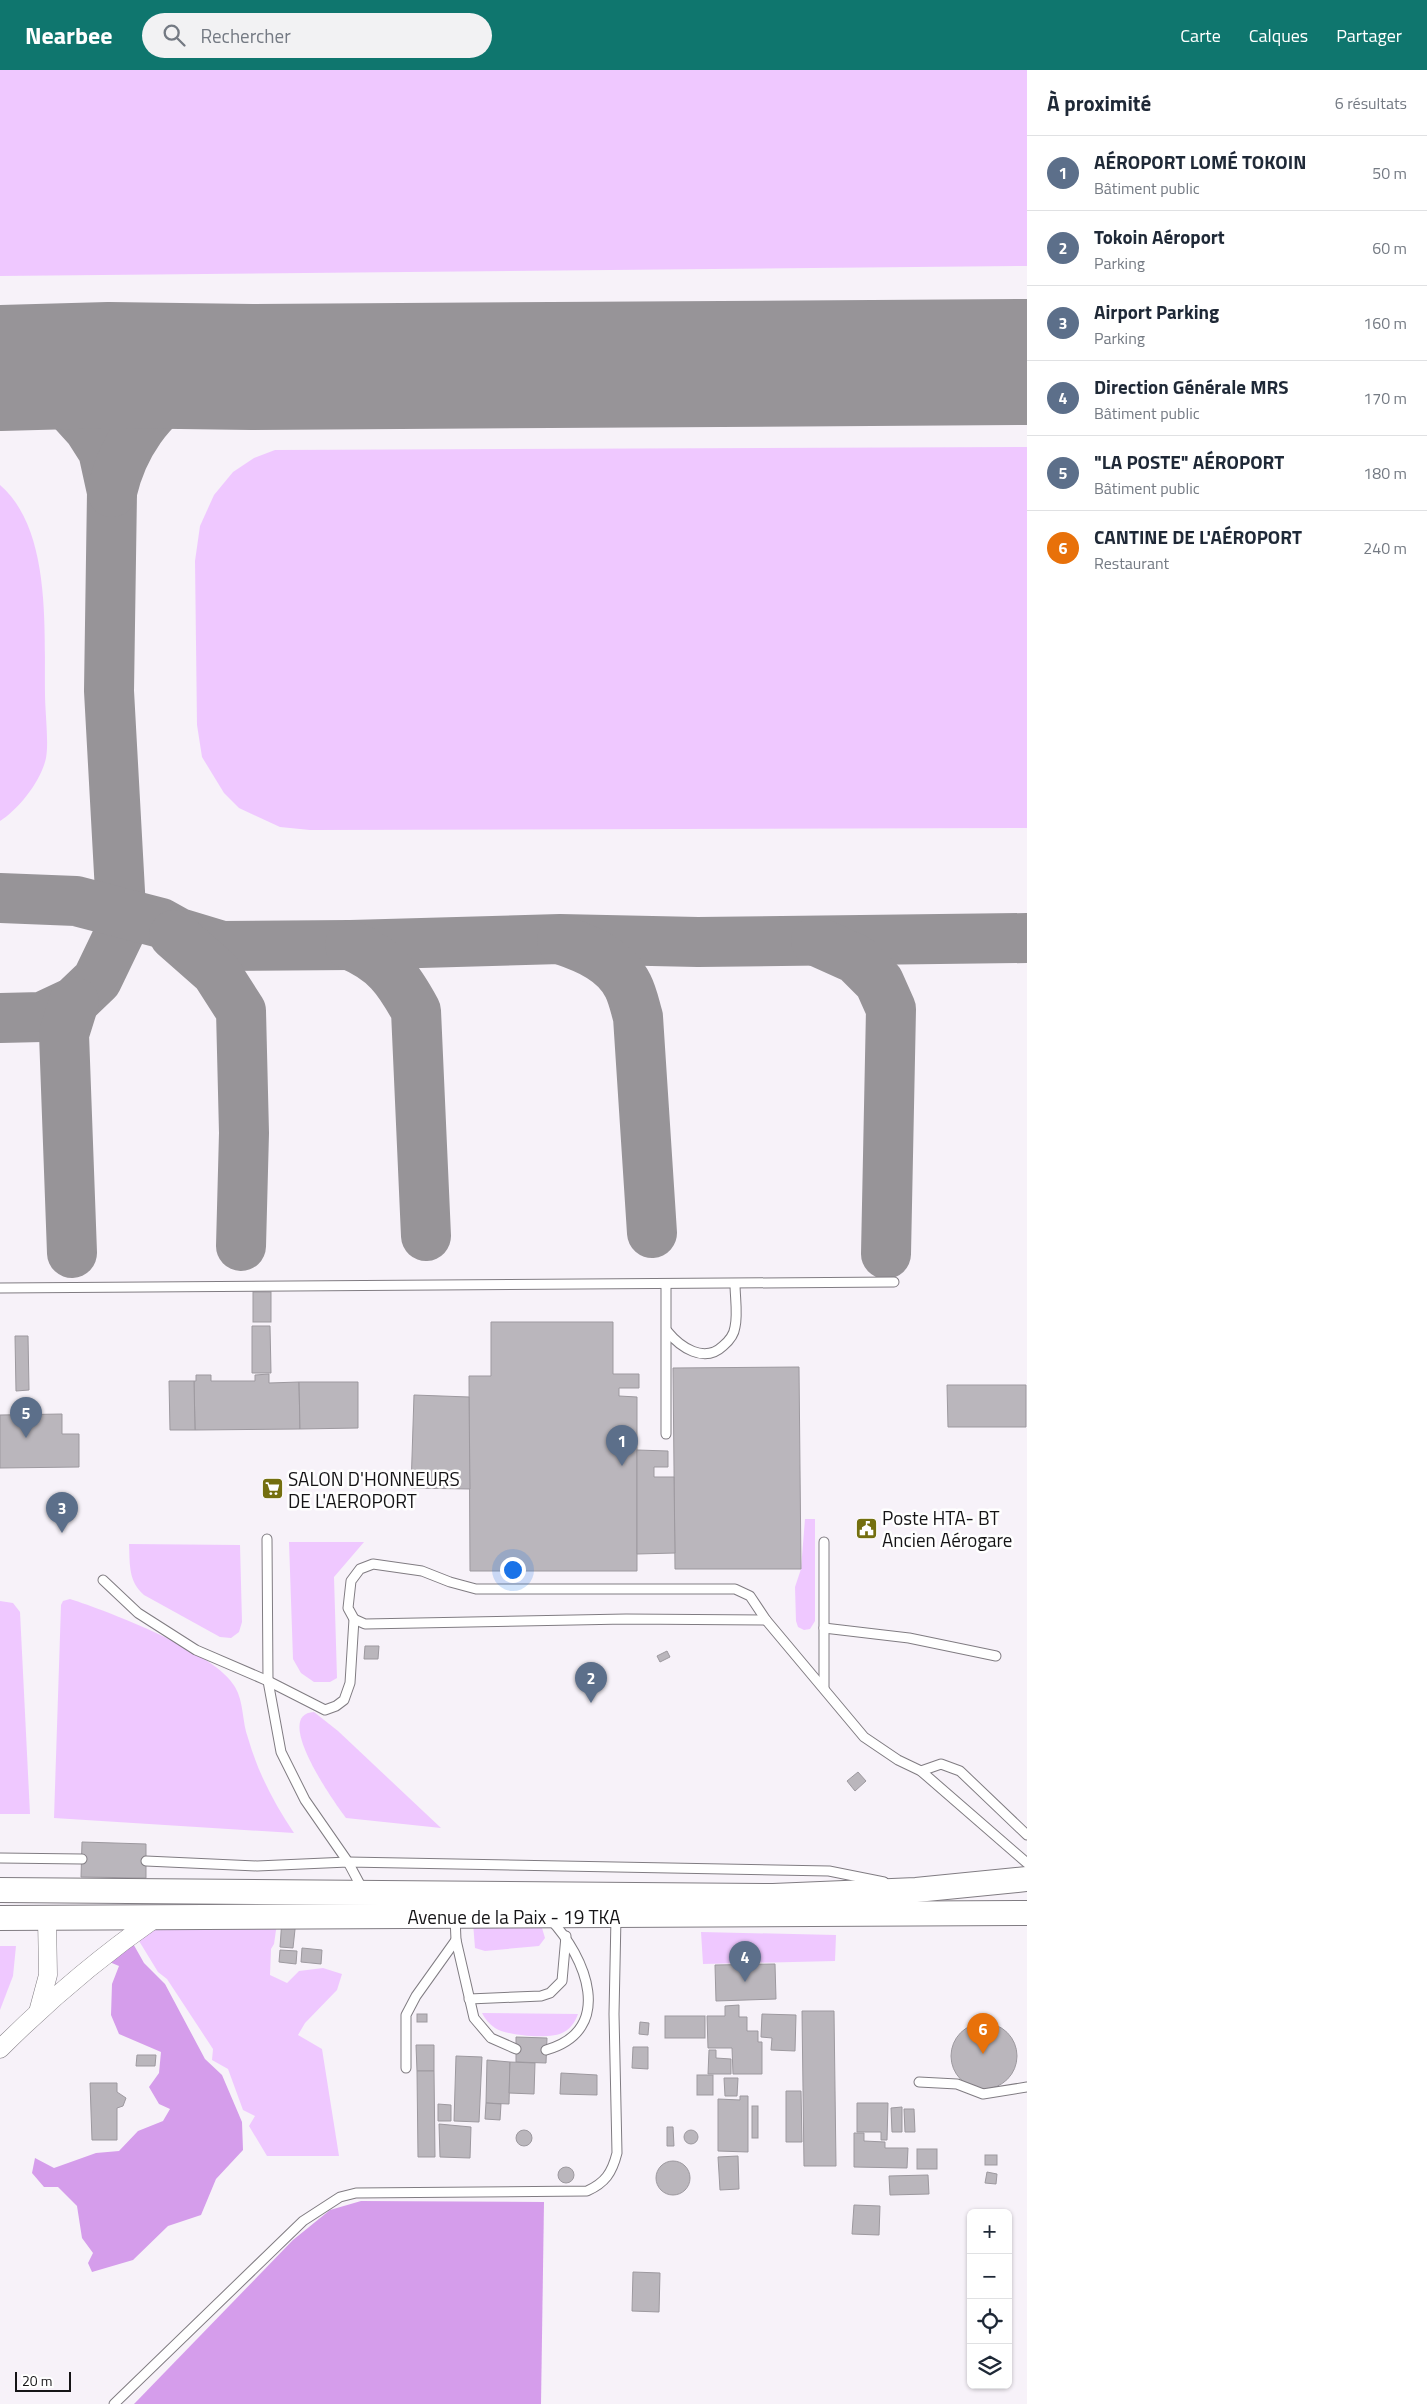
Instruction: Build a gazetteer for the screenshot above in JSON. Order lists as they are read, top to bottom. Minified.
{"streets":{"main road":["Avenue de la Paix - 19 TKA"]},"places":{"supermarket":["SALON D'HONNEURS DE L'AEROPORT"],"public building":["Poste HTA- BT Ancien Aérogare"]},"scale_bar":"20 m","page":{"header":"Nearbee","search":"Rechercher","nav":["Carte","Calques","Partager"],"heading":["À proximité","6 résultats"],"list":[{"mark":"1","name":"AÉROPORT LOMÉ TOKOIN","note":"Bâtiment public","value":"50 m"},{"mark":"2","name":"Tokoin Aéroport","note":"Parking","value":"60 m"},{"mark":"3","name":"Airport Parking","note":"Parking","value":"160 m"},{"mark":"4","name":"Direction Générale MRS","note":"Bâtiment public","value":"170 m"},{"mark":"5","name":"\"LA POSTE\" AÉROPORT","note":"Bâtiment public","value":"180 m"},{"mark":"6","name":"CANTINE DE L'AÉROPORT","note":"Restaurant","value":"240 m"}],"pins":["5","1","3","2","4","6"],"map_buttons":["+","−"],"scale":"20 m"}}
